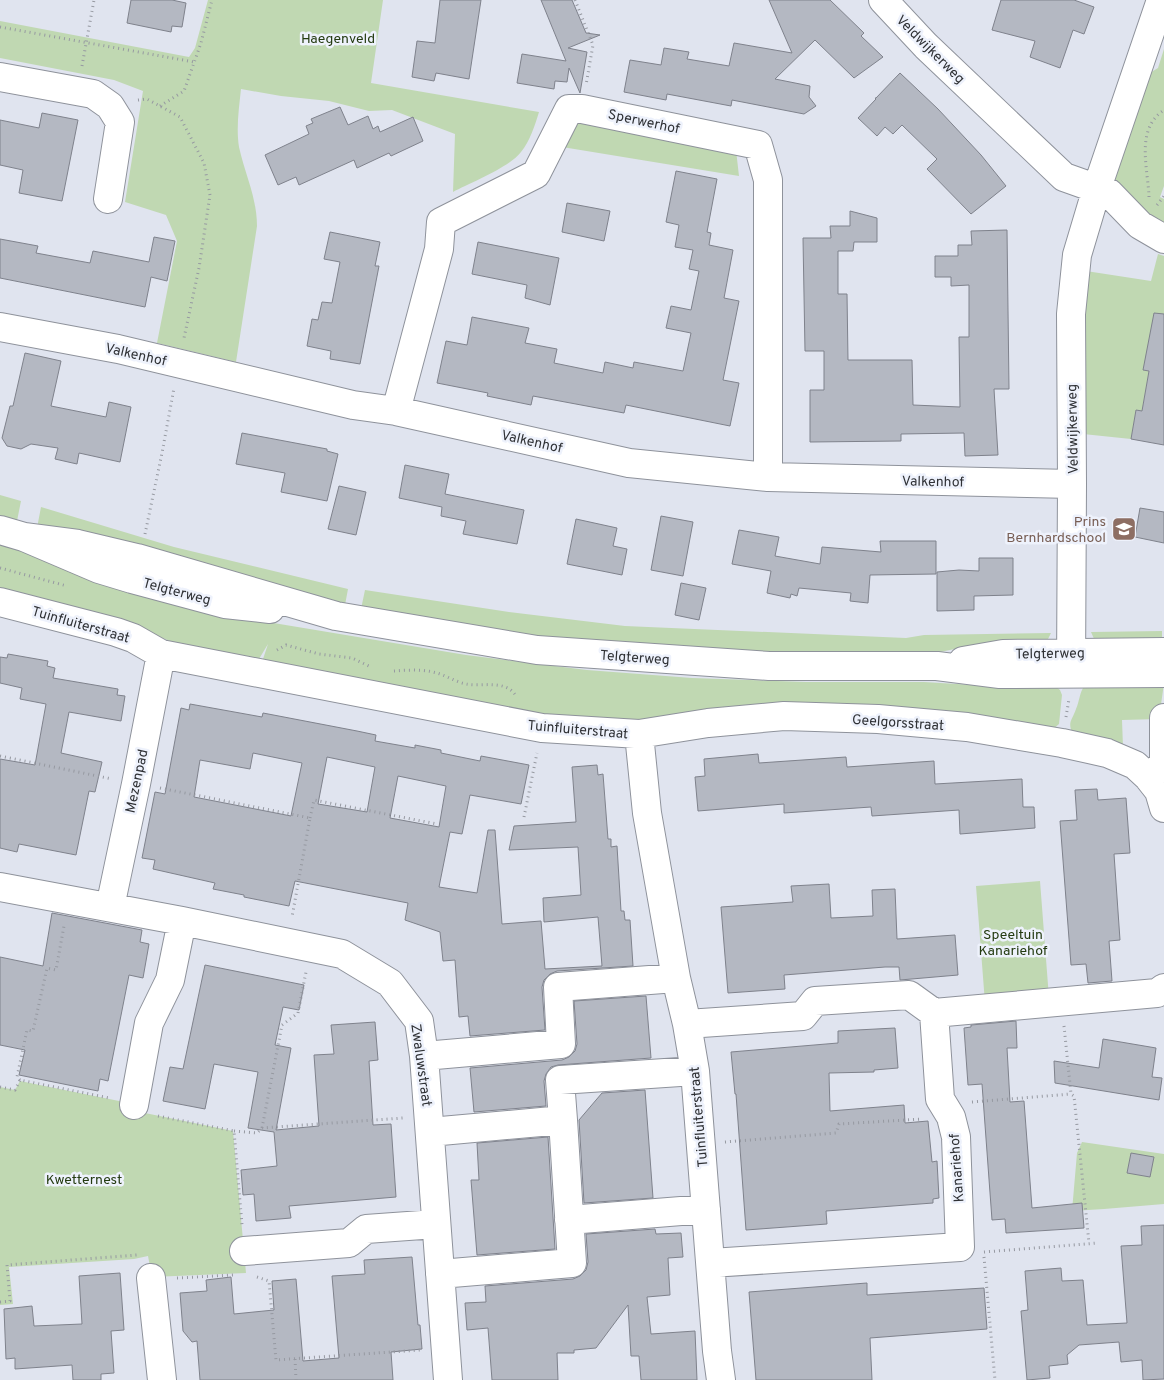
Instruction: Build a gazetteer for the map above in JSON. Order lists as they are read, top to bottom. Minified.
{"streets":{"street":["Veldwijkerweg","Sperwerhof","Valkenhof","Telgterweg","Tuinfluiterstraat","Geelgorsstraat","Mezenpad","Zwaluwstraat","Kanariehof"]},"crossings":[["Veldwijkerweg","Valkenhof"],["Veldwijkerweg","Telgterweg"],["Sperwerhof","Valkenhof"],["Tuinfluiterstraat","Geelgorsstraat"],["Tuinfluiterstraat","Mezenpad"],["Mezenpad","Zwaluwstraat"]],"parks":["Haegenveld","Speeltuin Kanariehof","Kwetternest"],"places":{"school or university":["Prins Bernhardschool"]}}
